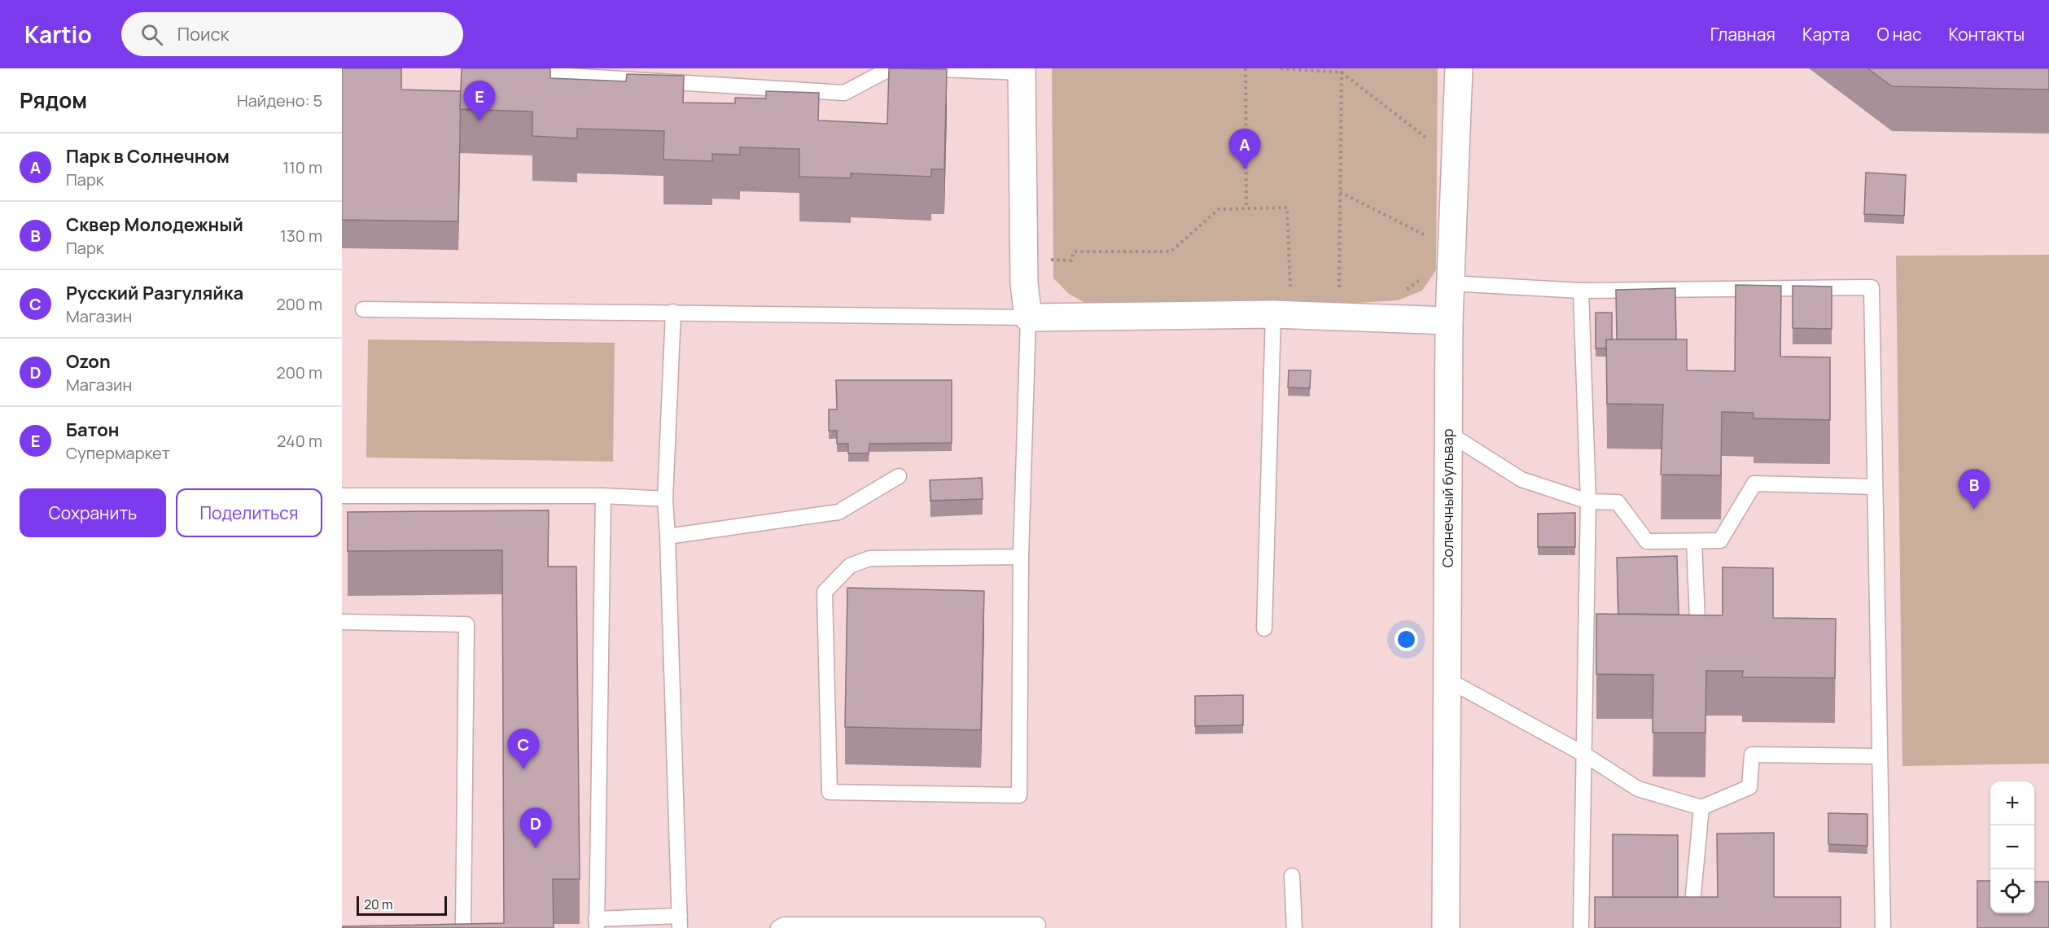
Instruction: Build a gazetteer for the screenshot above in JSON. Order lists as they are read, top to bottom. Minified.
{"streets":{"street":["Солнечный бульвар"]},"scale_bar":"20 m","page":{"header":"Kartio","search":"Поиск","nav":["Главная","Карта","О нас","Контакты"],"heading":["Рядом","Найдено: 5"],"pins":["E","A","B","C","D"],"list":[{"mark":"A","name":"Парк в Солнечном","note":"Парк","value":"110 m"},{"mark":"B","name":"Сквер Молодежный","note":"Парк","value":"130 m"},{"mark":"C","name":"Русский Разгуляйка","note":"Магазин","value":"200 m"},{"mark":"D","name":"Ozon","note":"Магазин","value":"200 m"},{"mark":"E","name":"Батон","note":"Супермаркет","value":"240 m"}],"buttons":["Сохранить","Поделиться"],"map_buttons":["+","−"],"scale":"20 m"}}
